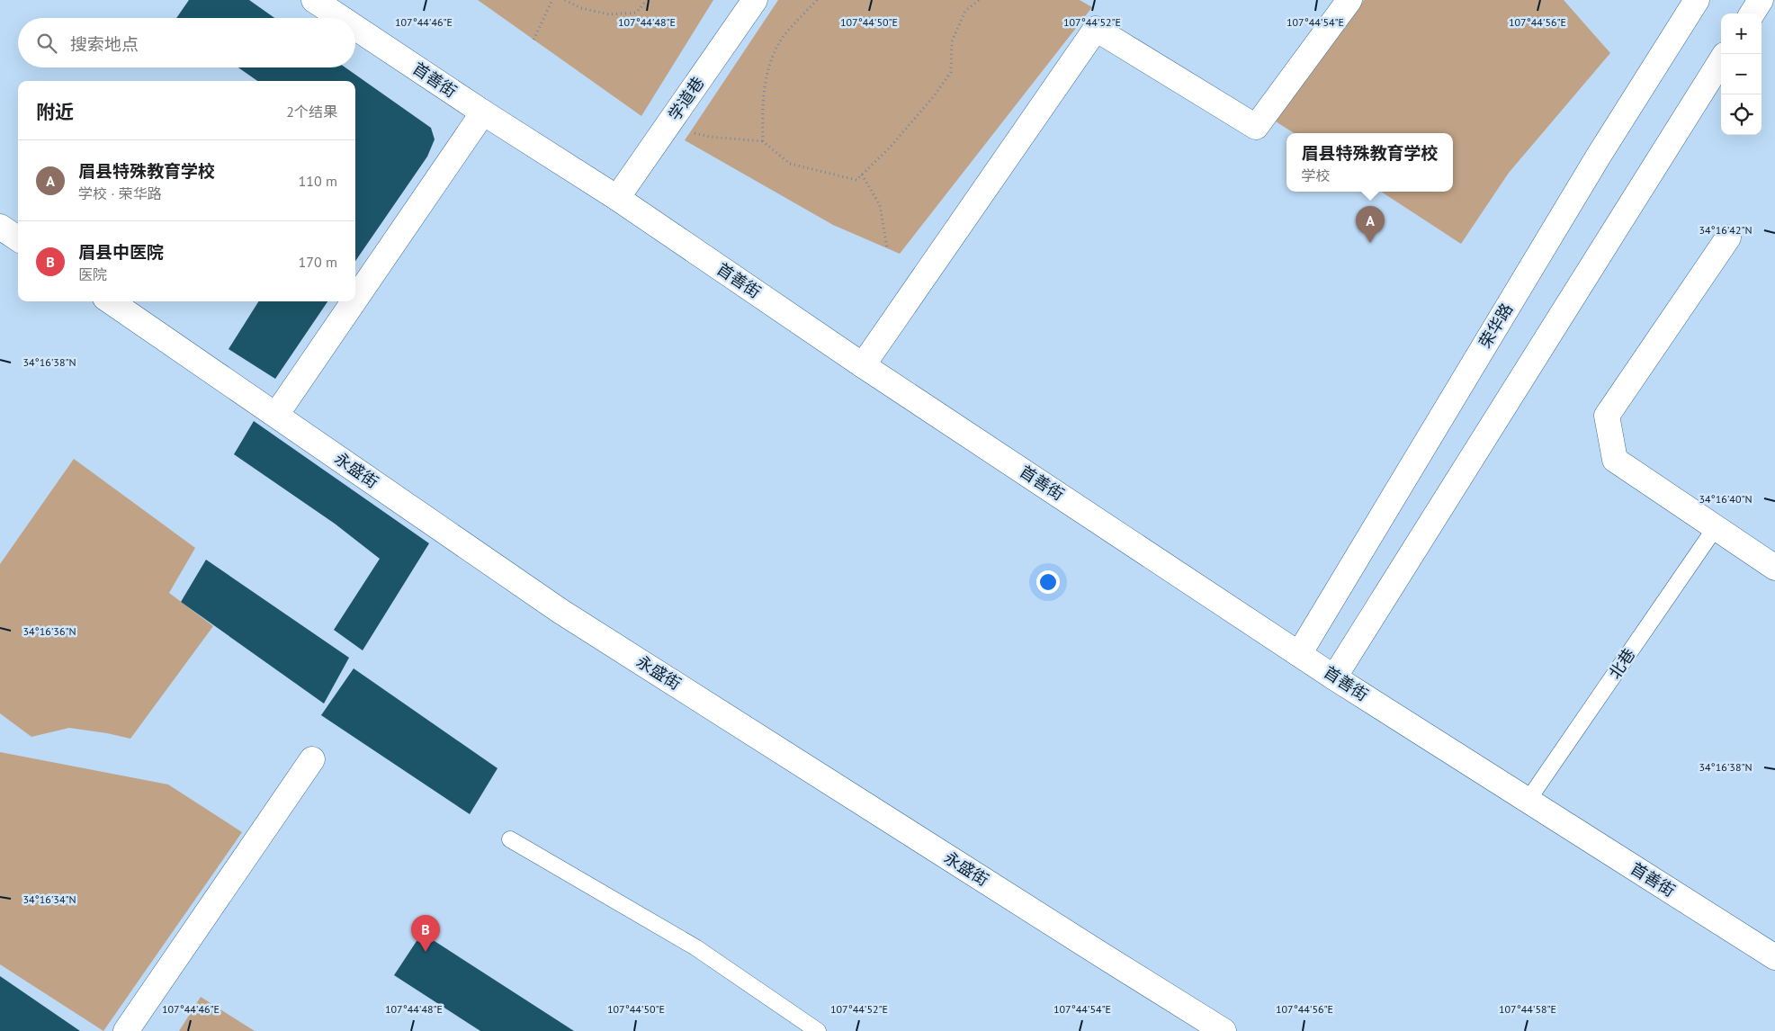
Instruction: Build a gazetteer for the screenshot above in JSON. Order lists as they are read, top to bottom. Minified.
{"streets":{"street":["首善街","学道巷","荣华路","永盛街"],"lane":["北巷"]},"crossings":[["首善街","学道巷"],["首善街","荣华路"],["首善街","北巷"]],"page":{"map_buttons":["+","−"],"search":"搜索地点","heading":["附近","2个结果"],"popup":["眉县特殊教育学校","学校"],"list":[{"mark":"A","name":"眉县特殊教育学校","note":"学校 · 荣华路","value":"110 m"},{"mark":"B","name":"眉县中医院","note":"医院","value":"170 m"}],"pins":["A","B"]},"coordinates":["107°44'46\"E","107°44'48\"E","107°44'50\"E","107°44'52\"E","107°44'54\"E","107°44'56\"E","34°16'42\"N","34°16'38\"N","34°16'40\"N","34°16'36\"N","34°16'34\"N","107°44'58\"E"]}
